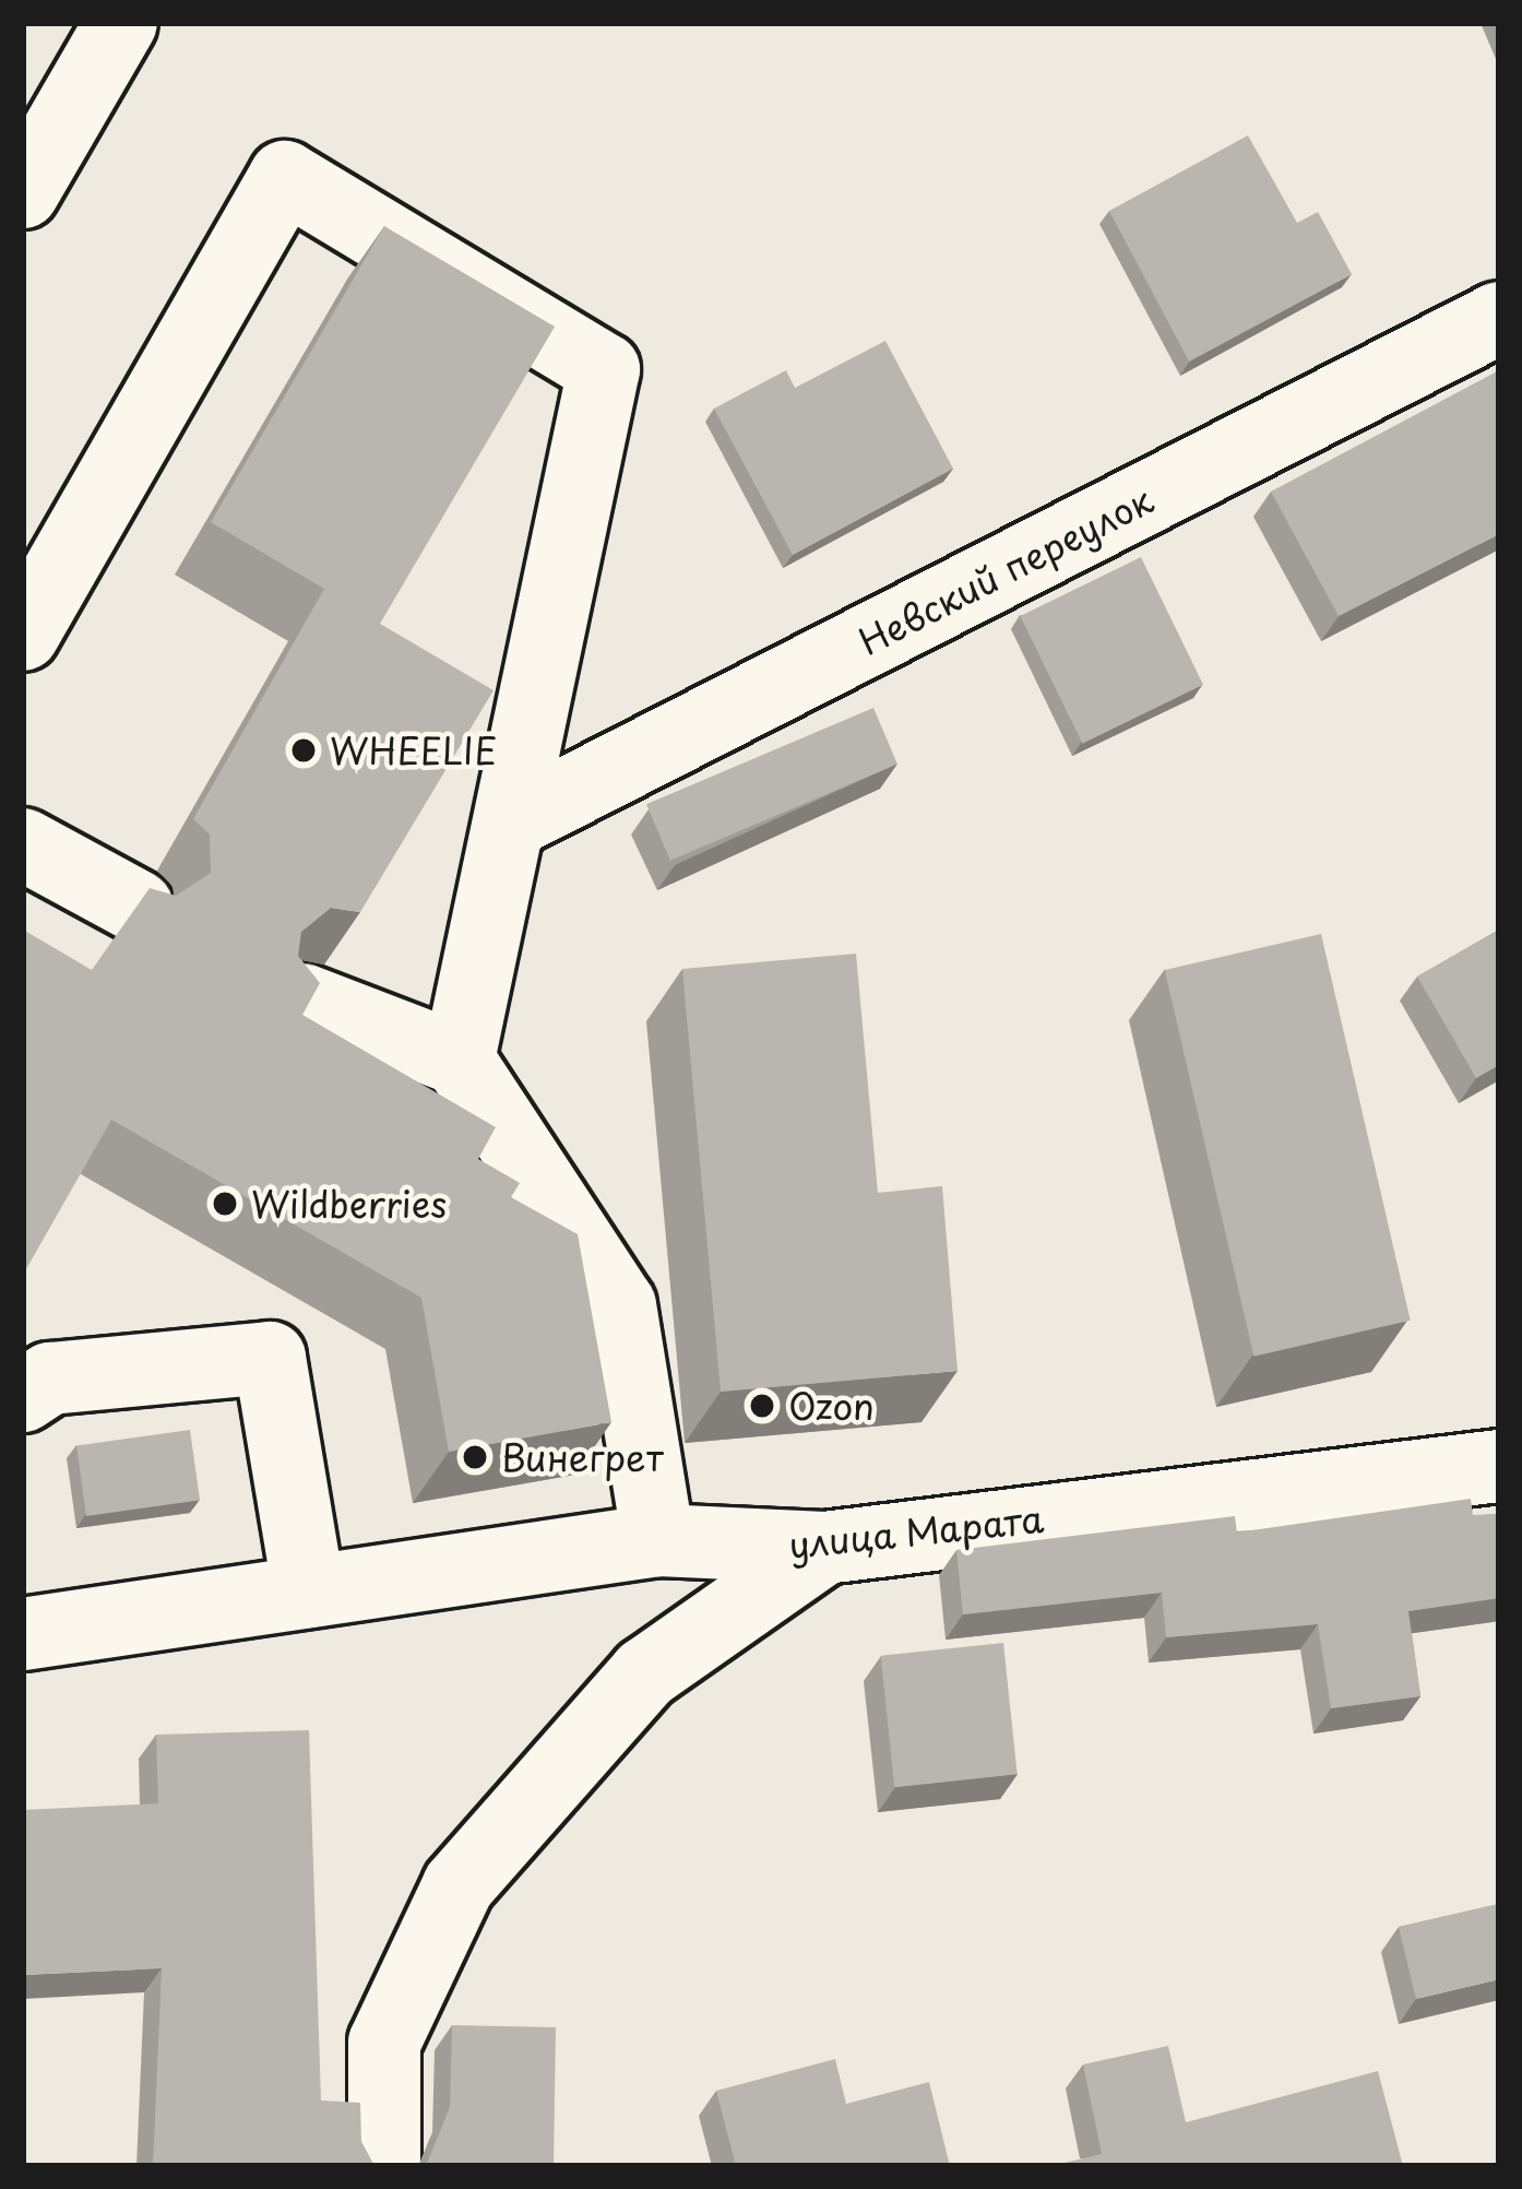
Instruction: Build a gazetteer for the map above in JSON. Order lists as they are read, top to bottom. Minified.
{"streets":{"street":["Невский переулок","улица Марата"]},"places":["WHEELIE","Wildberries","Ozon","Винегрет"]}
